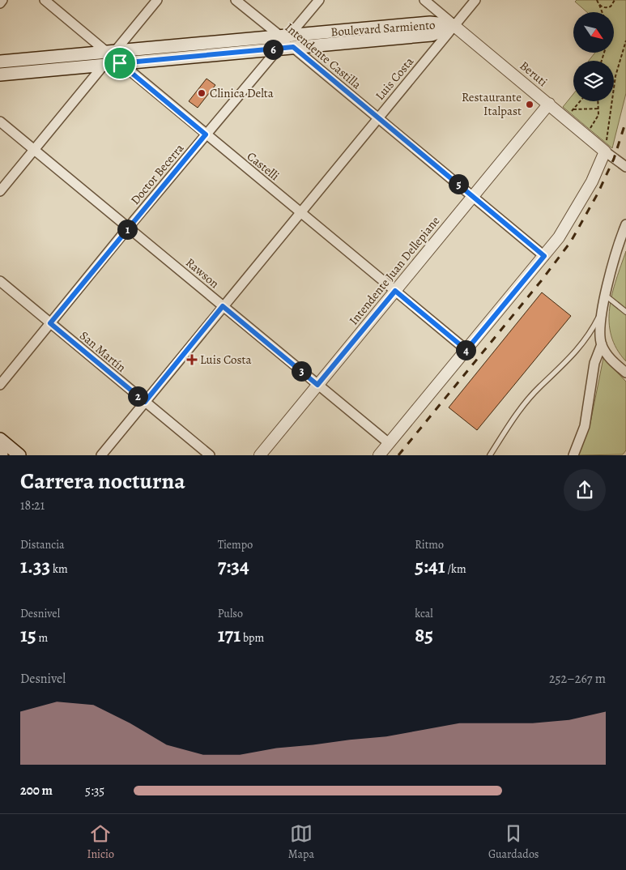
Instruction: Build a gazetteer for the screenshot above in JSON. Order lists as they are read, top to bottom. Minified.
{"streets":{"main road":["Boulevard Sarmiento"],"street":["Intendente Castilla","Beruti","Luis Costa","Castelli","Doctor Becerra","Intendente Juan Dellepiane","Rawson","San Martín"]},"crossings":[["Boulevard Sarmiento","Intendente Castilla"],["Boulevard Sarmiento","Beruti"],["Boulevard Sarmiento","Luis Costa"],["Boulevard Sarmiento","Castelli"],["Boulevard Sarmiento","Doctor Becerra"],["Intendente Castilla","Luis Costa"],["Intendente Castilla","Doctor Becerra"],["Intendente Castilla","Intendente Juan Dellepiane"],["Beruti","Luis Costa"],["Beruti","Intendente Juan Dellepiane"],["Luis Costa","Castelli"],["Luis Costa","Rawson"],["Luis Costa","San Martín"],["Castelli","Doctor Becerra"],["Castelli","Intendente Juan Dellepiane"],["Doctor Becerra","Rawson"],["Doctor Becerra","San Martín"],["Intendente Juan Dellepiane","Rawson"]],"places":{"other":["Clinica Delta","Restaurante Italpast"],"health":["Luis Costa"]},"north":"bottom right","page":{"pins":["6","5","1","4","3","2"],"heading":["Carrera nocturna","18:21"],"stats":[["Distancia","1.33 km"],["Tiempo","7:34"],["Ritmo","5:41 /km"],["Desnivel","15 m"],["Pulso","171 bpm"],["kcal","85"]],"chart":["Desnivel","252–267 m"],"list":[{"name":"200 m","note":"5:35"}],"tabs":["Inicio","Mapa","Guardados"]}}
